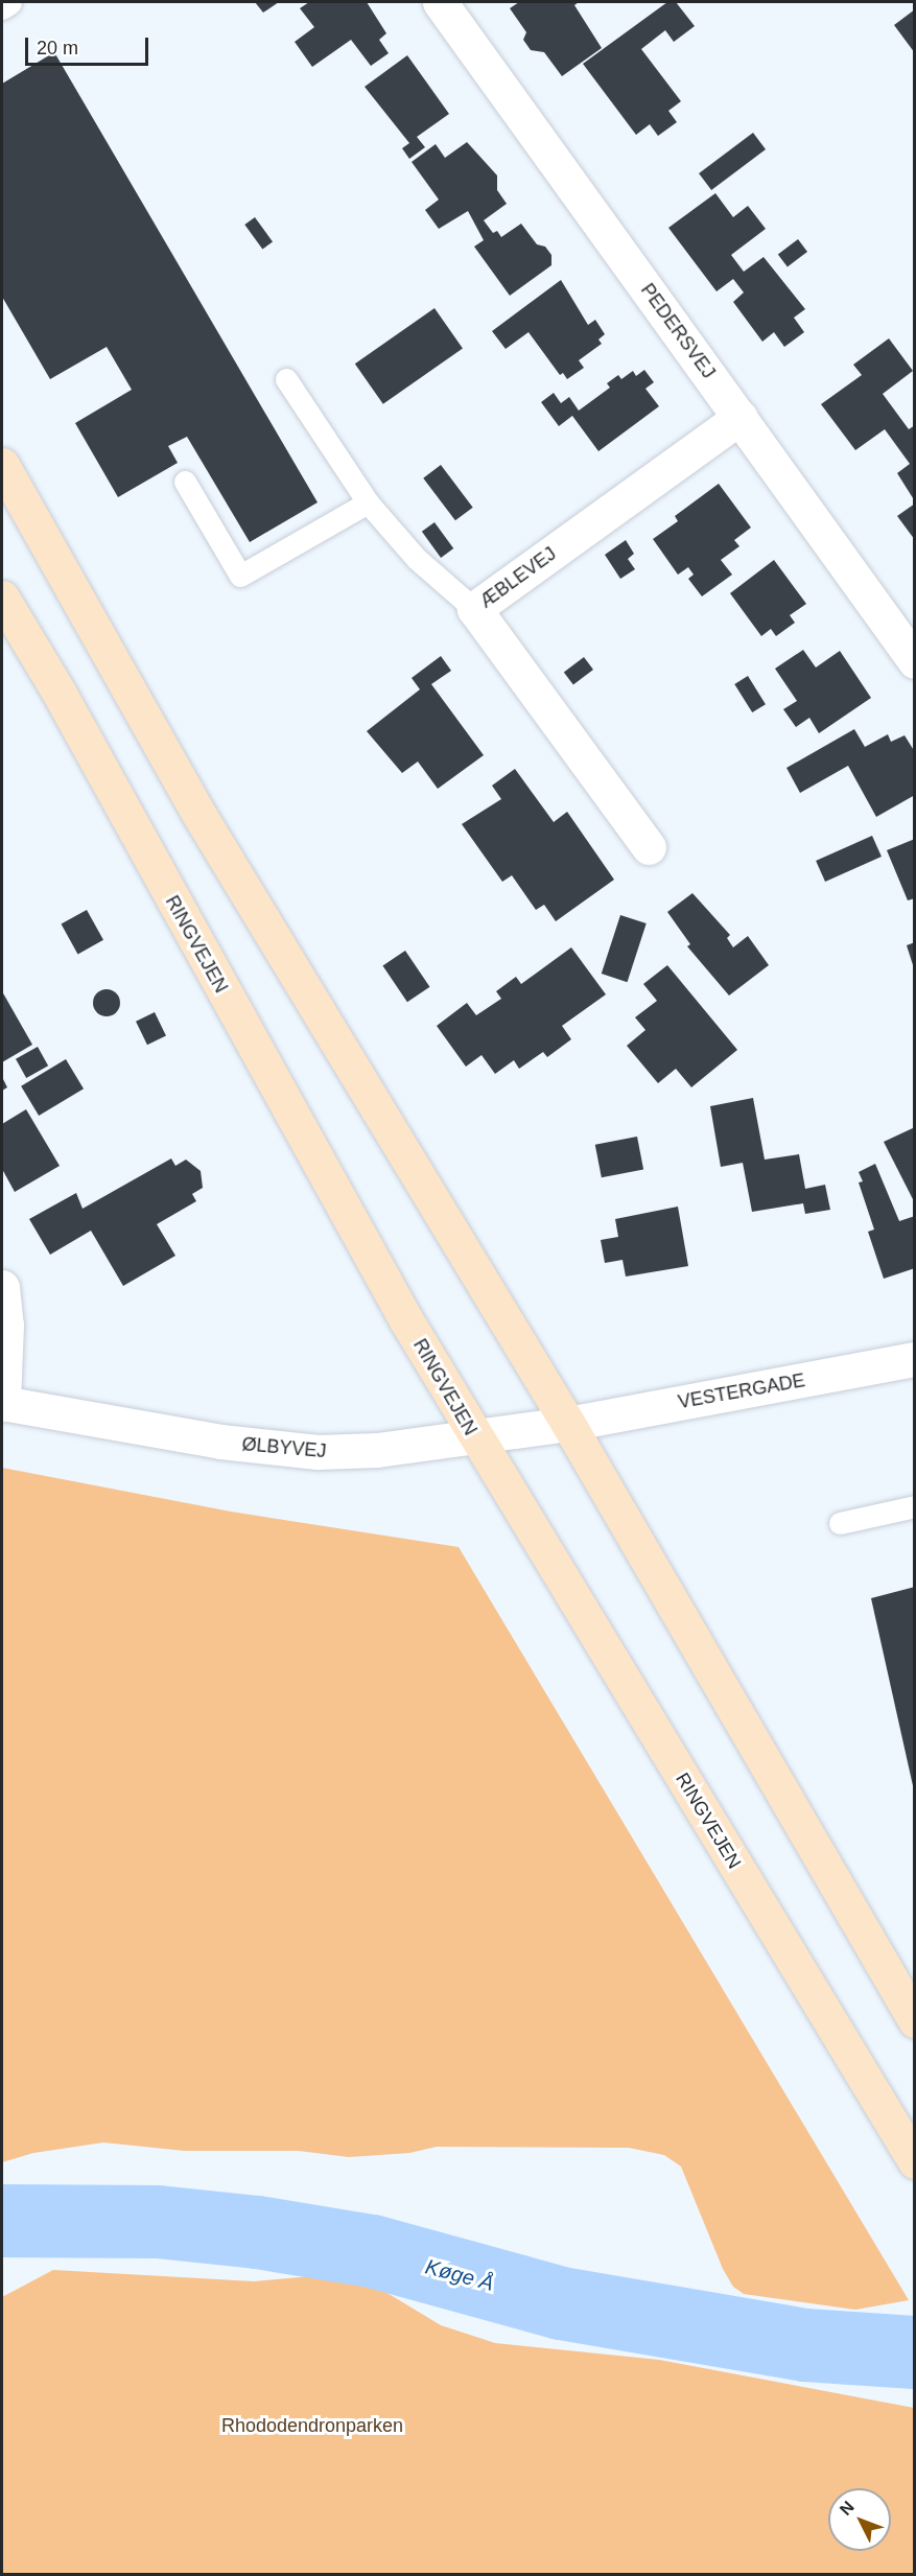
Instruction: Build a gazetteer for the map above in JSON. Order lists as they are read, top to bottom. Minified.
{"streets":{"main road":["RINGVEJEN"],"street":["PEDERSVEJ","ÆBLEVEJ","VESTERGADE","ØLBYVEJ"]},"crossings":[["PEDERSVEJ","ÆBLEVEJ"],["RINGVEJEN","ØLBYVEJ"],["VESTERGADE","ØLBYVEJ"]],"water":["Køge Å"],"parks":["Rhododendronparken"],"scale_bar":"20 m","north":"top left"}
